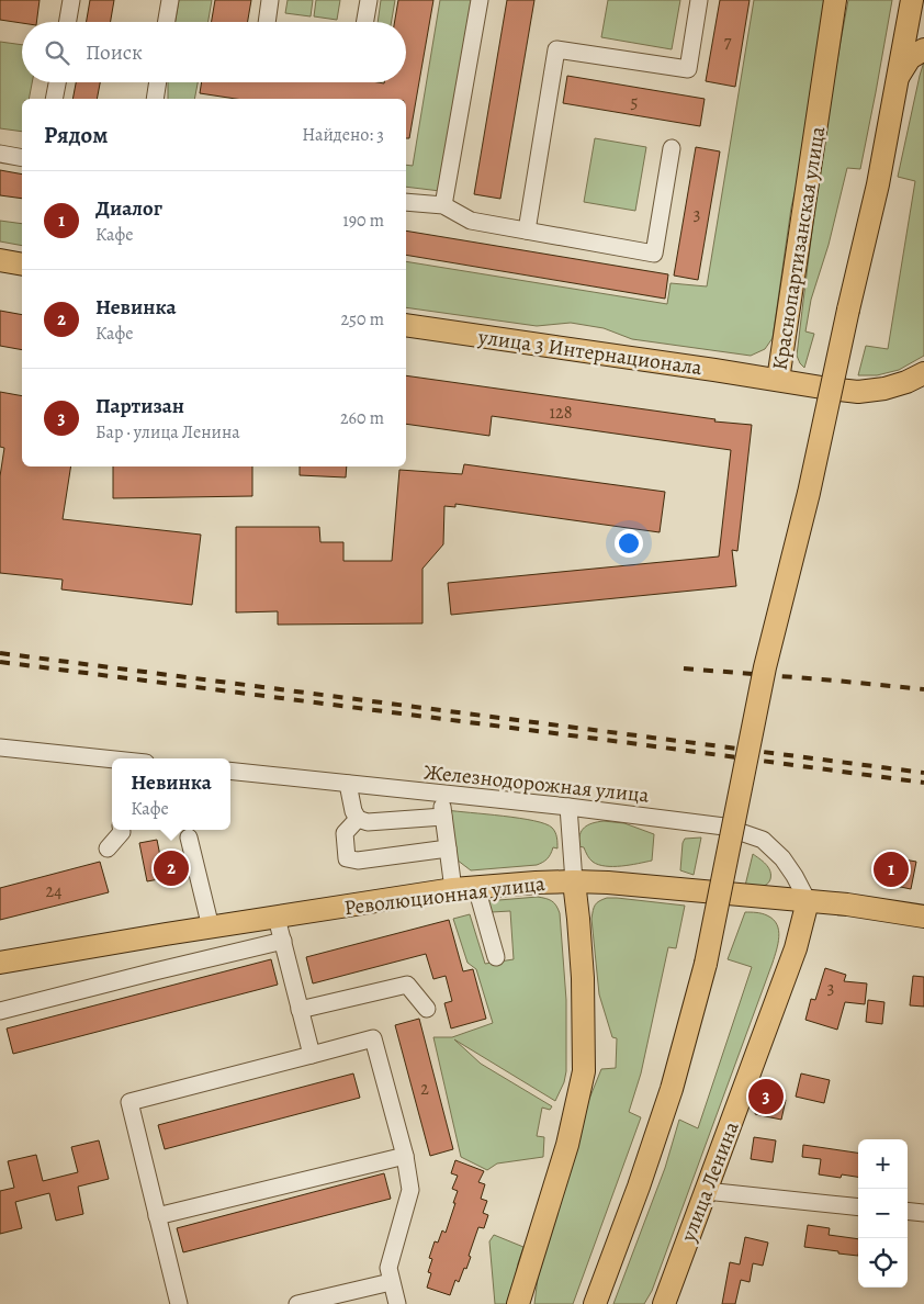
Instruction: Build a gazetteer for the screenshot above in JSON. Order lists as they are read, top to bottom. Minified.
{"streets":{"main road":["Краснопартизанская улица","улица 3 Интернационала","Революционная улица","улица Ленина"],"street":["Железнодорожная улица"]},"crossings":[["Краснопартизанская улица","улица 3 Интернационала"],["Железнодорожная улица","Революционная улица"],["Железнодорожная улица","улица Ленина"],["Революционная улица","улица Ленина"]],"house_numbers":["7","5","3","128","24","3","2"],"page":{"search":"Поиск","heading":["Рядом","Найдено: 3"],"list":[{"mark":"1","name":"Диалог","note":"Кафе","value":"190 m"},{"mark":"2","name":"Невинка","note":"Кафе","value":"250 m"},{"mark":"3","name":"Партизан","note":"Бар · улица Ленина","value":"260 m"}],"popup":["Невинка","Кафе"],"pins":["2","1","3"],"map_buttons":["+","−"]}}
